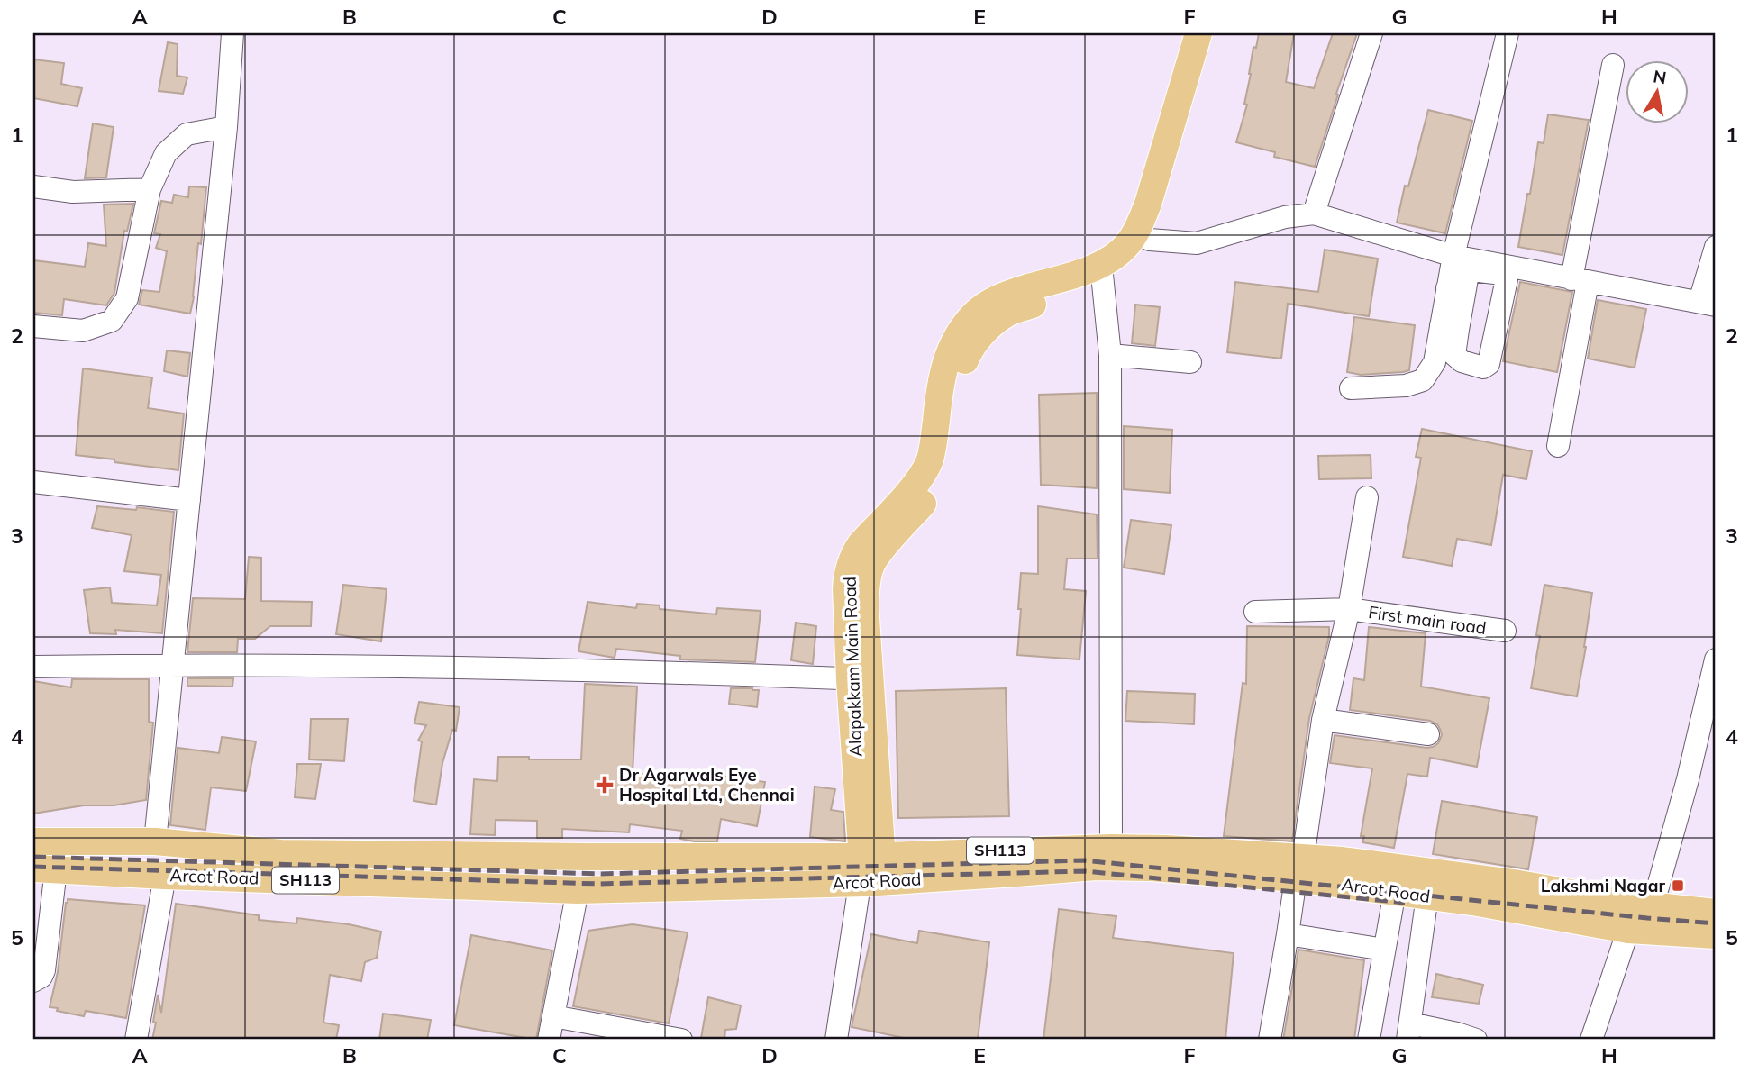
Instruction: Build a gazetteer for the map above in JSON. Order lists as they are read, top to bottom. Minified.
{"streets":{"main road":["Alapakkam Main Road","SH113","Arcot Road"],"street":["First main road"]},"crossings":[["First main road","Arcot Road"],["Alapakkam Main Road","Arcot Road"]],"places":{"health":["Dr Agarwals Eye Hospital Ltd, Chennai"],"transit":["Lakshmi Nagar"]},"north":"top","grid":{"columns":["A","B","C","D","E","F","G","H"],"rows":["1","2","3","4","5"]}}
